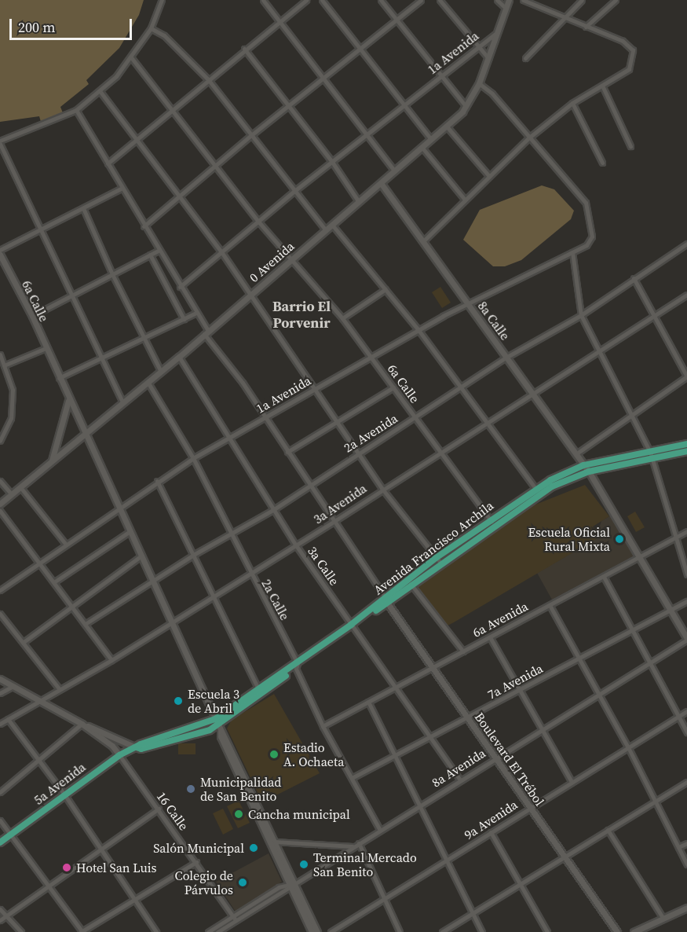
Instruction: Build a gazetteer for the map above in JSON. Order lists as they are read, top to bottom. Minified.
{"streets":{"main road":["Avenida Francisco Archila","5a Avenida"],"street":["1a Avenida","0 Avenida","6a Calle","8a Calle","2a Avenida","3a Avenida","3a Calle","2a Calle","6a Avenida","7a Avenida","Boulevard El Trébol","8a Avenida","16 Calle","9a Avenida"]},"crossings":[["1a Avenida","0 Avenida"],["1a Avenida","6a Calle"],["1a Avenida","8a Calle"],["1a Avenida","3a Calle"],["1a Avenida","2a Calle"],["0 Avenida","6a Calle"],["0 Avenida","8a Calle"],["0 Avenida","3a Calle"],["0 Avenida","2a Calle"],["6a Calle","2a Avenida"],["6a Calle","3a Avenida"],["6a Calle","Avenida Francisco Archila"],["6a Calle","5a Avenida"],["8a Calle","2a Avenida"],["8a Calle","3a Avenida"],["8a Calle","Avenida Francisco Archila"],["8a Calle","6a Avenida"],["8a Calle","7a Avenida"],["8a Calle","8a Avenida"],["2a Avenida","3a Calle"],["2a Avenida","2a Calle"],["3a Avenida","3a Calle"],["3a Avenida","2a Calle"],["3a Avenida","16 Calle"],["Avenida Francisco Archila","3a Calle"],["Avenida Francisco Archila","2a Calle"],["Avenida Francisco Archila","Boulevard El Trébol"],["Avenida Francisco Archila","5a Avenida"],["3a Calle","6a Avenida"],["3a Calle","7a Avenida"],["3a Calle","8a Avenida"],["2a Calle","6a Avenida"],["2a Calle","7a Avenida"],["2a Calle","8a Avenida"],["6a Avenida","Boulevard El Trébol"],["7a Avenida","Boulevard El Trébol"],["Boulevard El Trébol","8a Avenida"],["Boulevard El Trébol","9a Avenida"],["8a Avenida","16 Calle"],["5a Avenida","16 Calle"]],"districts":["Barrio El Porvenir"],"places":["Escuela Oficial Rural Mixta","Escuela 3 de Abril","Estadio A. Ochaeta","Municipalidad de San Benito","Cancha municipal","Salón Municipal","Terminal Mercado San Benito","Hotel San Luis","Colegio de Párvulos"],"scale_bar":"200 m"}
